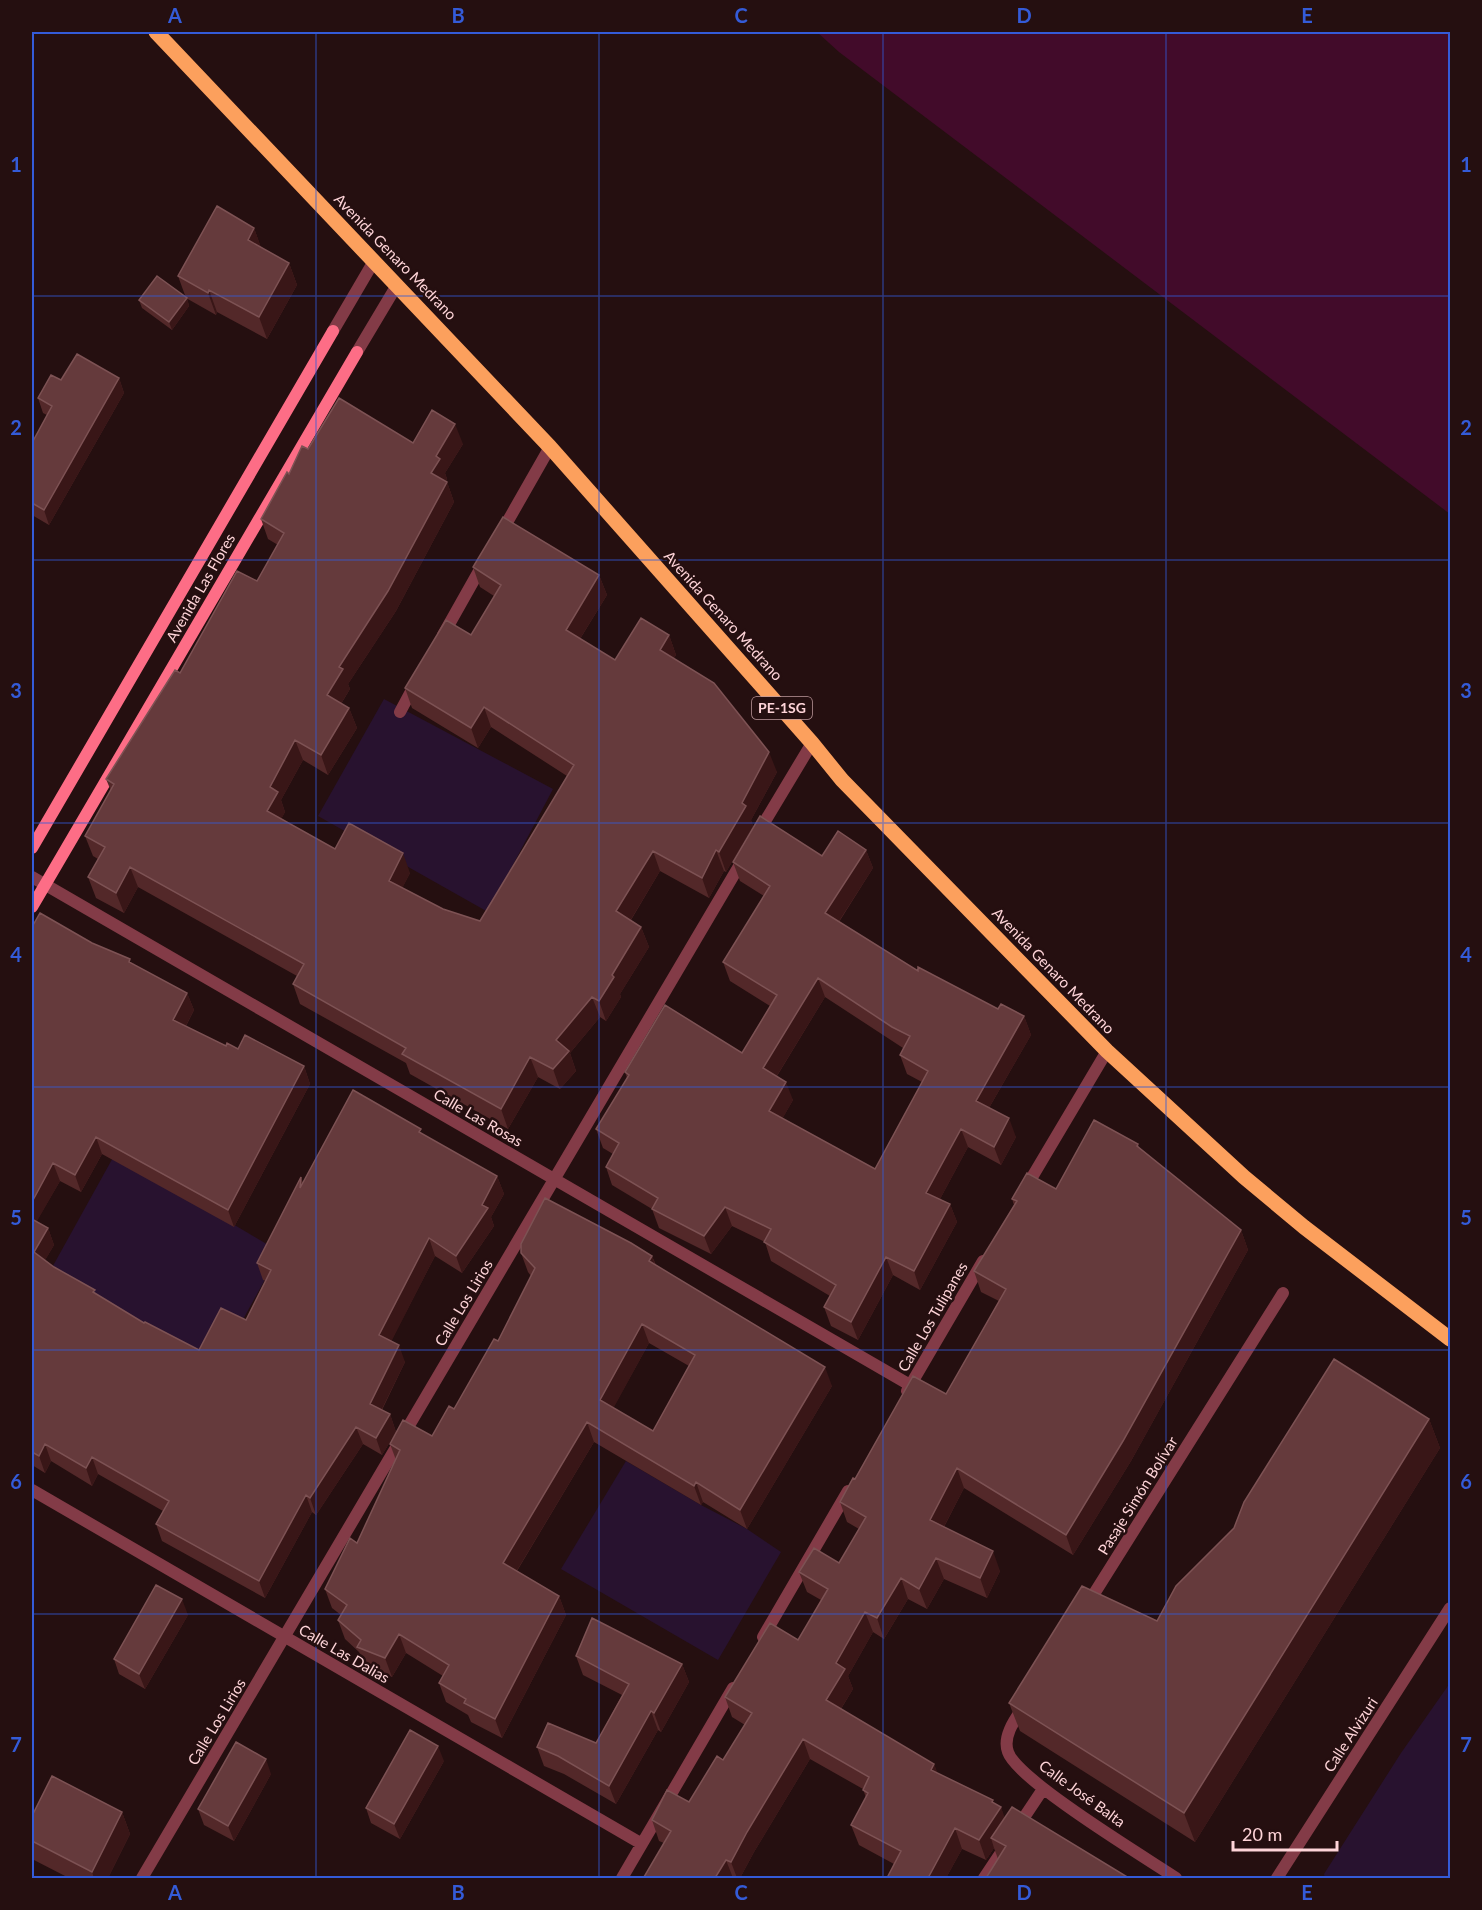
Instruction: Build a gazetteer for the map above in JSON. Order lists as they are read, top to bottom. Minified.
{"streets":{"main road":["Avenida Genaro Medrano","PE-1SG"],"street":["Avenida Las Flores","Calle Las Rosas","Calle Los Lirios","Calle Los Tulipanes","Pasaje Simón Bolívar","Calle Las Dalias","Calle Alvizuri","Calle José Balta"]},"crossings":[["Avenida Genaro Medrano","Avenida Las Flores"],["Avenida Genaro Medrano","Calle Los Lirios"],["Avenida Las Flores","Calle Las Rosas"],["Calle Las Rosas","Calle Los Lirios"],["Calle Las Rosas","Calle Los Tulipanes"],["Calle Los Lirios","Calle Las Dalias"]],"scale_bar":"20 m","grid":{"columns":["A","B","C","D","E"],"rows":["1","2","3","4","5","6","7"]}}
